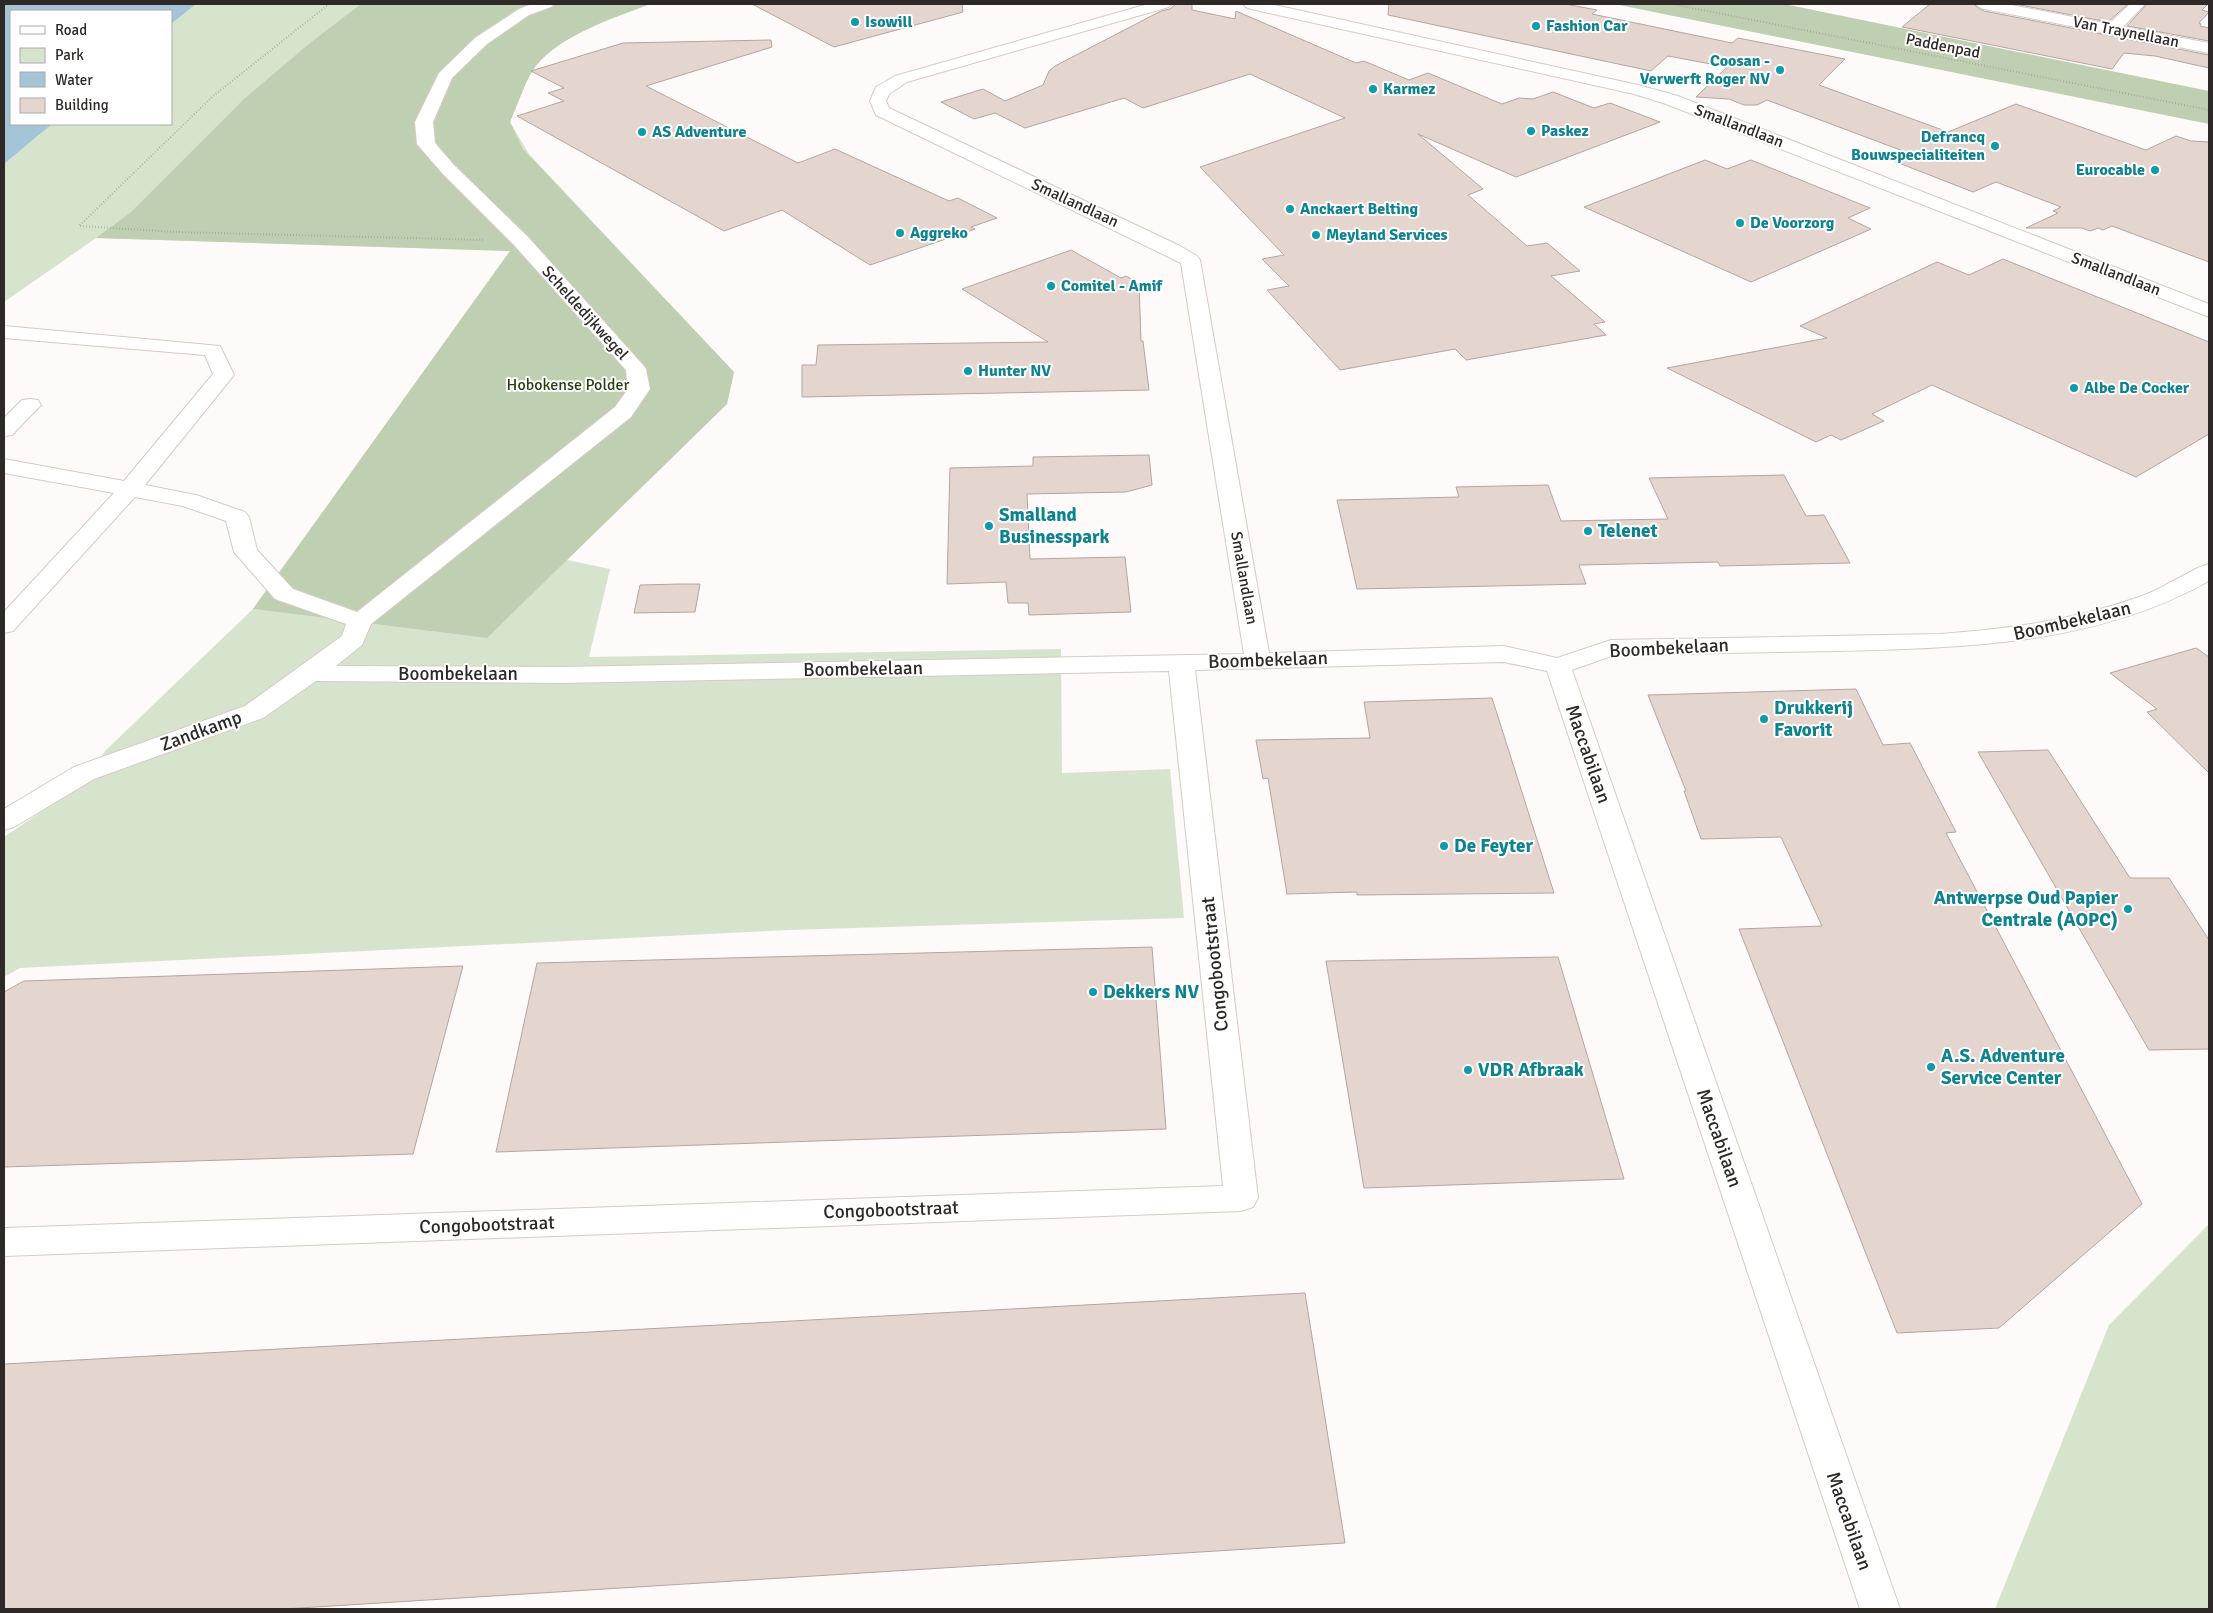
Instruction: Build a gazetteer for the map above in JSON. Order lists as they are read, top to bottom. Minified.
{"streets":{"street":["Van Traynellaan","Smallandlaan","Scheldedijkwegel","Boombekelaan","Zandkamp","Maccabilaan","Congobootstraat"],"path":["Paddenpad"]},"crossings":[["Smallandlaan","Boombekelaan"],["Scheldedijkwegel","Zandkamp"],["Boombekelaan","Zandkamp"],["Boombekelaan","Maccabilaan"],["Boombekelaan","Congobootstraat"]],"parks":["Hobokense Polder"],"places":["Isowill","Fashion Car","Coosan - Verwerft Roger NV","Karmez","Paskez","AS Adventure","Defrancq Bouwspecialiteiten","Eurocable","Anckaert Belting","De Voorzorg","Aggreko","Meyland Services","Comitel - Amif","Hunter NV","Albe De Cocker","Smalland Businesspark","Telenet","Drukkerij Favorit","De Feyter","Antwerpse Oud Papier Centrale (AOPC)","Dekkers NV","A.S. Adventure Service Center","VDR Afbraak"],"legend":["Road","Park","Water","Building"]}
